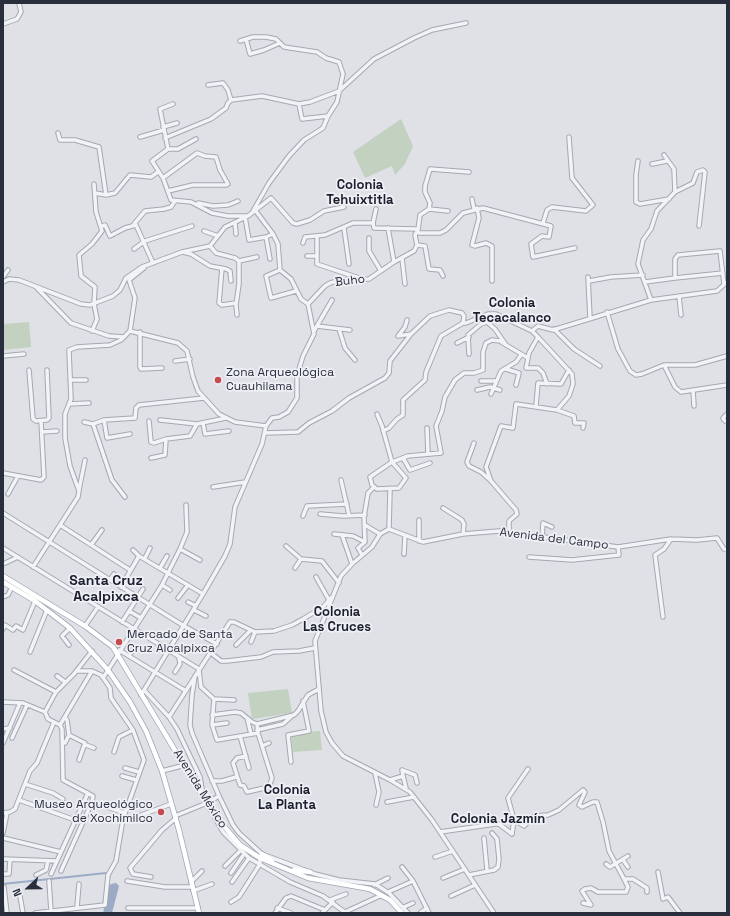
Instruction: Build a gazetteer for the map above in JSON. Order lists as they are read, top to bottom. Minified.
{"streets":{"main road":["Avenida México"],"street":["Buho","Avenida del Campo"]},"districts":["Colonia Tehuixtitla","Colonia Tecacalanco","Santa Cruz Acalpixca","Colonia Las Cruces","Colonia La Planta","Colonia Jazmín"],"places":["Zona Arqueológica Cuauhilama","Mercado de Santa Cruz Alcalpixca","Museo Arqueológico de Xochimilco"],"north":"left"}
